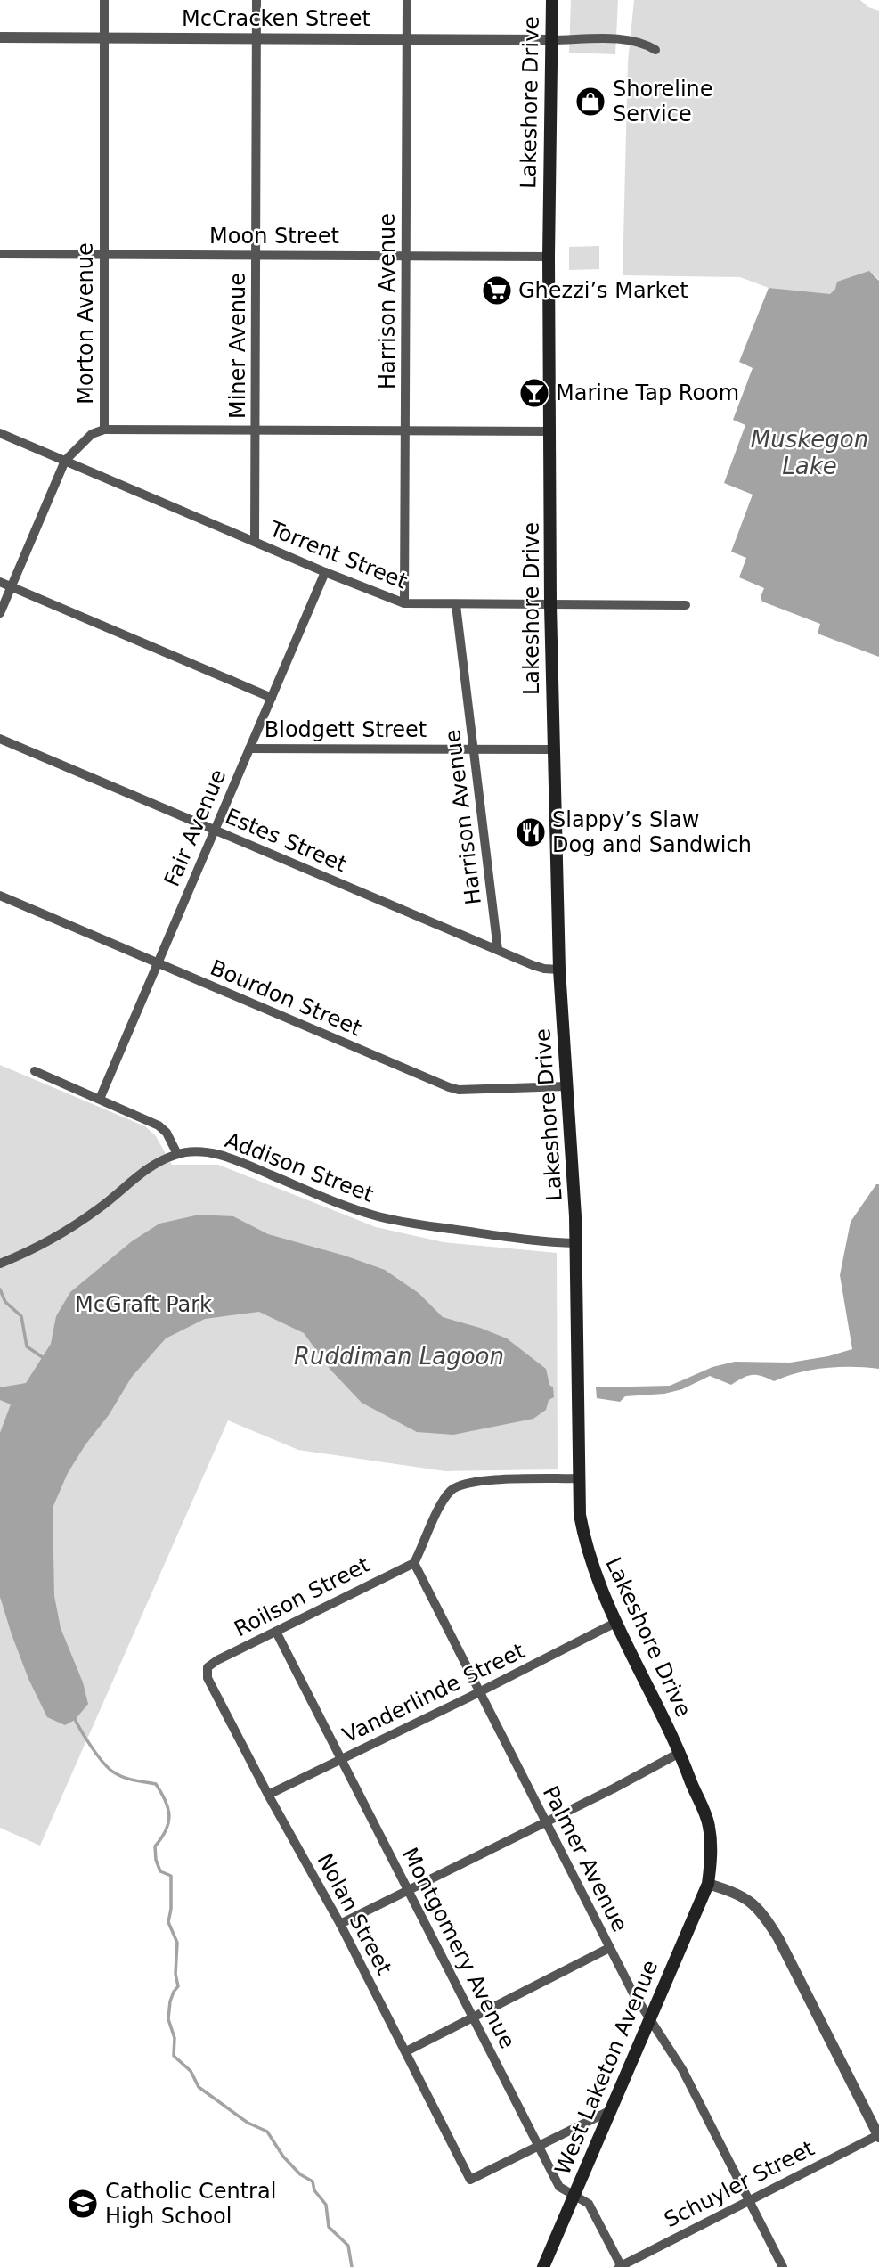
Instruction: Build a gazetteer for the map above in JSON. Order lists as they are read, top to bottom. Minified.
{"streets":{"main road":["Lakeshore Drive","West Laketon Avenue"],"street":["McCracken Street","Moon Street","Harrison Avenue","Morton Avenue","Miner Avenue","Torrent Street","Blodgett Street","Fair Avenue","Estes Street","Bourdon Street","Addison Street","Roilson Street","Vanderlinde Street","Palmer Avenue","Nolan Street","Montgomery Avenue","Schuyler Street"]},"crossings":[["McCracken Street","Lakeshore Drive"],["McCracken Street","Harrison Avenue"],["McCracken Street","Morton Avenue"],["McCracken Street","Miner Avenue"],["Lakeshore Drive","Moon Street"],["Lakeshore Drive","Torrent Street"],["Lakeshore Drive","Blodgett Street"],["Lakeshore Drive","Estes Street"],["Lakeshore Drive","Bourdon Street"],["Lakeshore Drive","Addison Street"],["Lakeshore Drive","Vanderlinde Street"],["Lakeshore Drive","West Laketon Avenue"],["Moon Street","Harrison Avenue"],["Moon Street","Morton Avenue"],["Moon Street","Miner Avenue"],["Harrison Avenue","Torrent Street"],["Harrison Avenue","Blodgett Street"],["Harrison Avenue","Estes Street"],["Morton Avenue","Torrent Street"],["Morton Avenue","Blodgett Street"],["Miner Avenue","Torrent Street"],["Torrent Street","Fair Avenue"],["Blodgett Street","Fair Avenue"],["Fair Avenue","Estes Street"],["Fair Avenue","Bourdon Street"],["Roilson Street","Palmer Avenue"],["Roilson Street","Nolan Street"],["Roilson Street","Montgomery Avenue"],["Vanderlinde Street","Palmer Avenue"],["Vanderlinde Street","Nolan Street"],["Vanderlinde Street","Montgomery Avenue"],["Palmer Avenue","West Laketon Avenue"],["Palmer Avenue","Schuyler Street"],["Nolan Street","Montgomery Avenue"],["Montgomery Avenue","West Laketon Avenue"],["Montgomery Avenue","Schuyler Street"]],"water":["Muskegon Lake","Ruddiman Lagoon"],"parks":["McGraft Park"],"places":{"shop":["Shoreline Service"],"supermarket":["Ghezzi’s Market"],"bar":["Marine Tap Room"],"restaurant":["Slappy’s Slaw Dog and Sandwich"],"school or university":["Catholic Central High School"]}}
